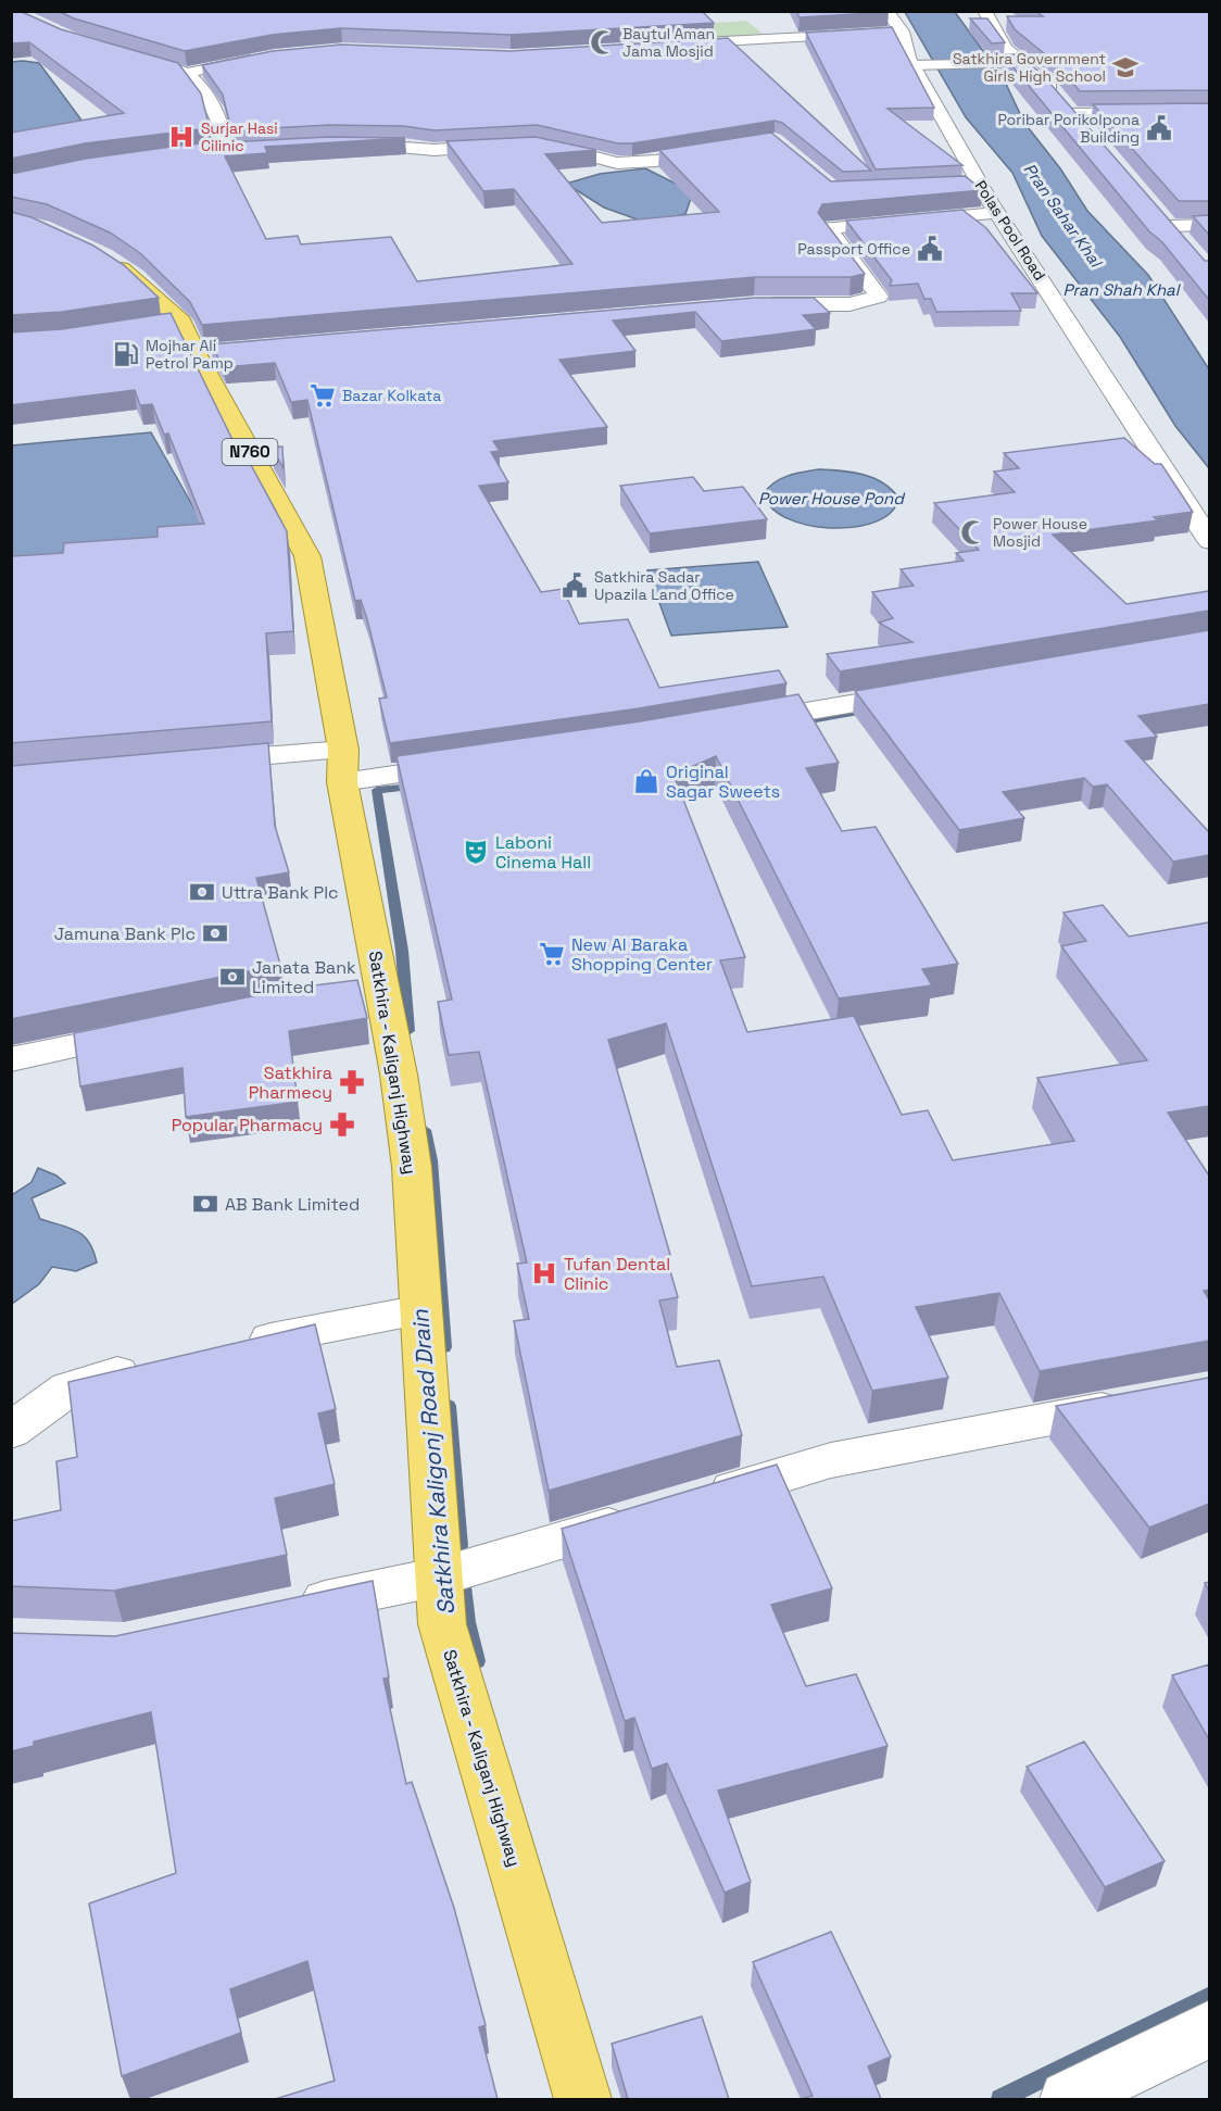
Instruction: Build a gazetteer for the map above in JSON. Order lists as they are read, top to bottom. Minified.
{"streets":{"highway":["N760","Satkhira - Kaliganj Highway"],"street":["Polas Pool Road"]},"water":["Pran Sahar Khal","Pran Shah Khal","Power House Pond","Satkhira Kaligonj Road Drain"],"places":{"mosque":["Baytul Aman Jama Mosjid","Power House Mosjid"],"school or university":["Satkhira Government Girls High School"],"public building":["Poribar Porikolpona Building","Passport Office","Satkhira Sadar Upazila Land Office"],"hospital":["Surjar Hasi Cilinic","Tufan Dental Clinic"],"fuel station":["Mojhar Ali Petrol Pamp"],"supermarket":["Bazar Kolkata","New Al Baraka Shopping Center"],"shop":["Original Sagar Sweets"],"theatre":["Laboni Cinema Hall"],"bank":["Uttra Bank Plc","Jamuna Bank Plc","Janata Bank Limited","AB Bank Limited"],"pharmacy":["Satkhira Pharmecy","Popular Pharmacy"]}}
